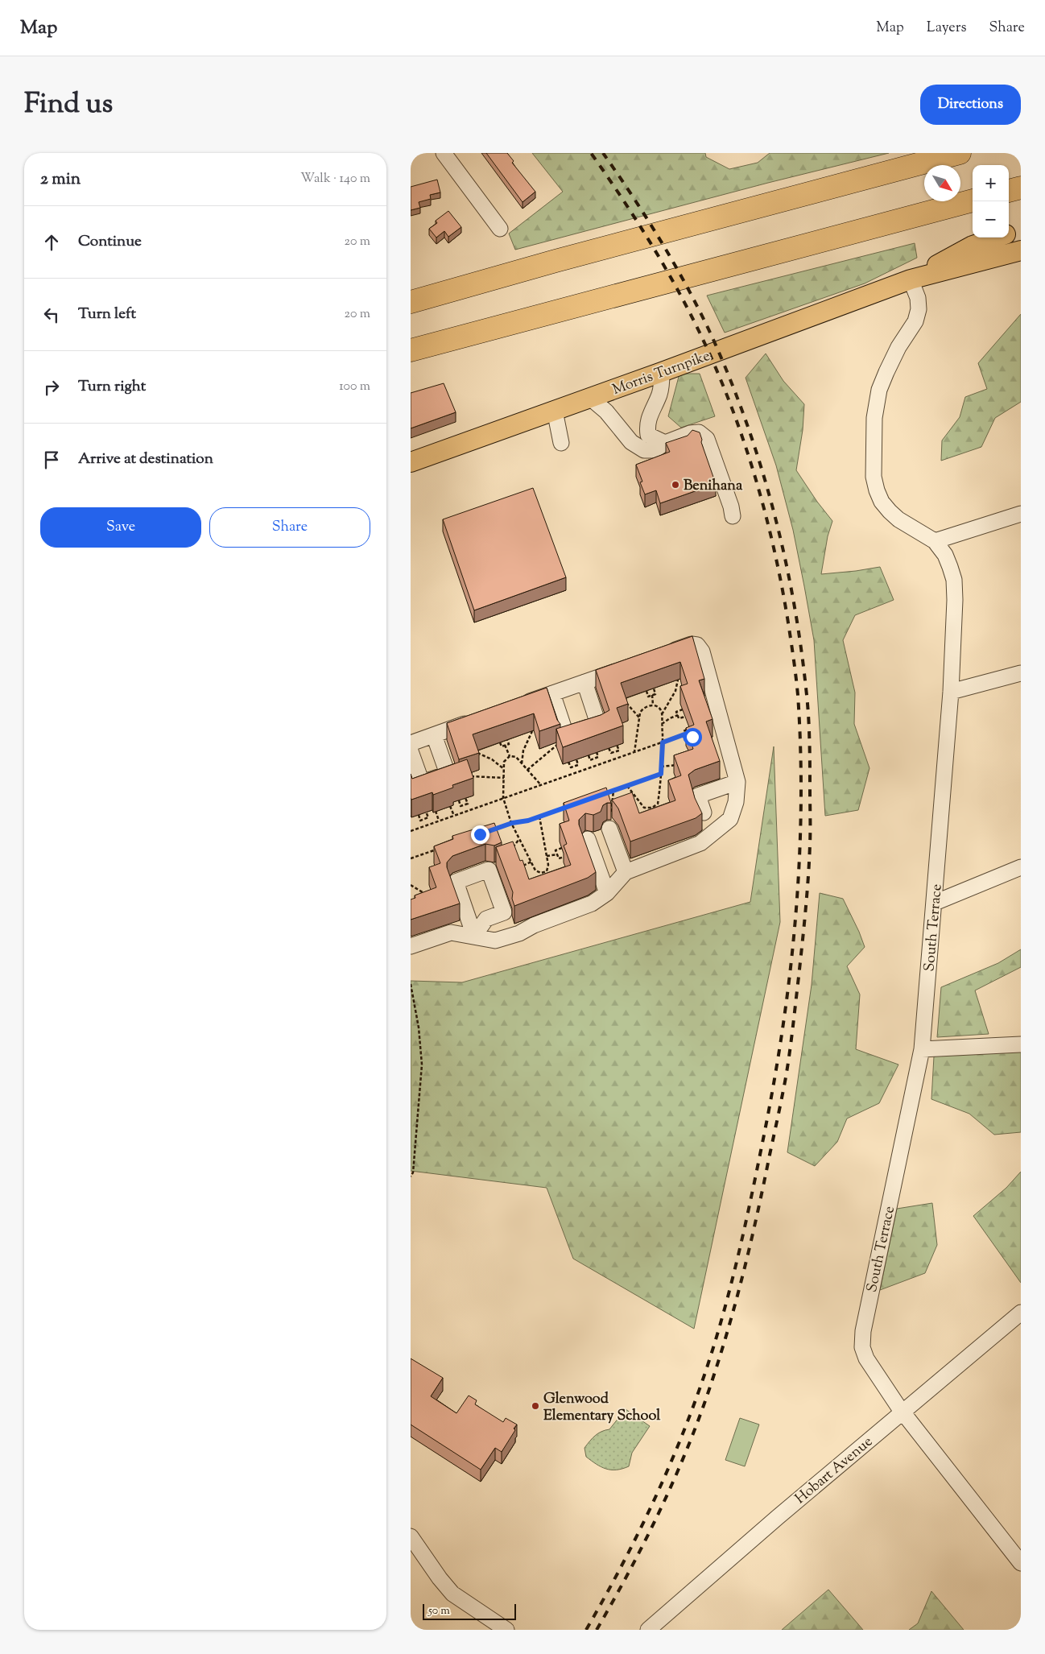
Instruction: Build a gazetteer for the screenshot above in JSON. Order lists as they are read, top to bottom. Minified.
{"streets":{"main road":["Morris Turnpike"],"street":["South Terrace","Hobart Avenue"]},"crossings":[["Morris Turnpike","South Terrace"],["South Terrace","Hobart Avenue"]],"places":["Benihana","Glenwood Elementary School"],"scale_bar":"50 m","north":"bottom right","page":{"header":"Map","nav":["Map","Layers","Share"],"title":"Find us","buttons":["Directions",["Save","Share"]],"heading":["2 min","Walk · 140 m"],"map_buttons":["+","−"],"list":[["Continue","20 m"],["Turn left","20 m"],["Turn right","100 m"],"Arrive at destination"],"scale":"50 m"}}
